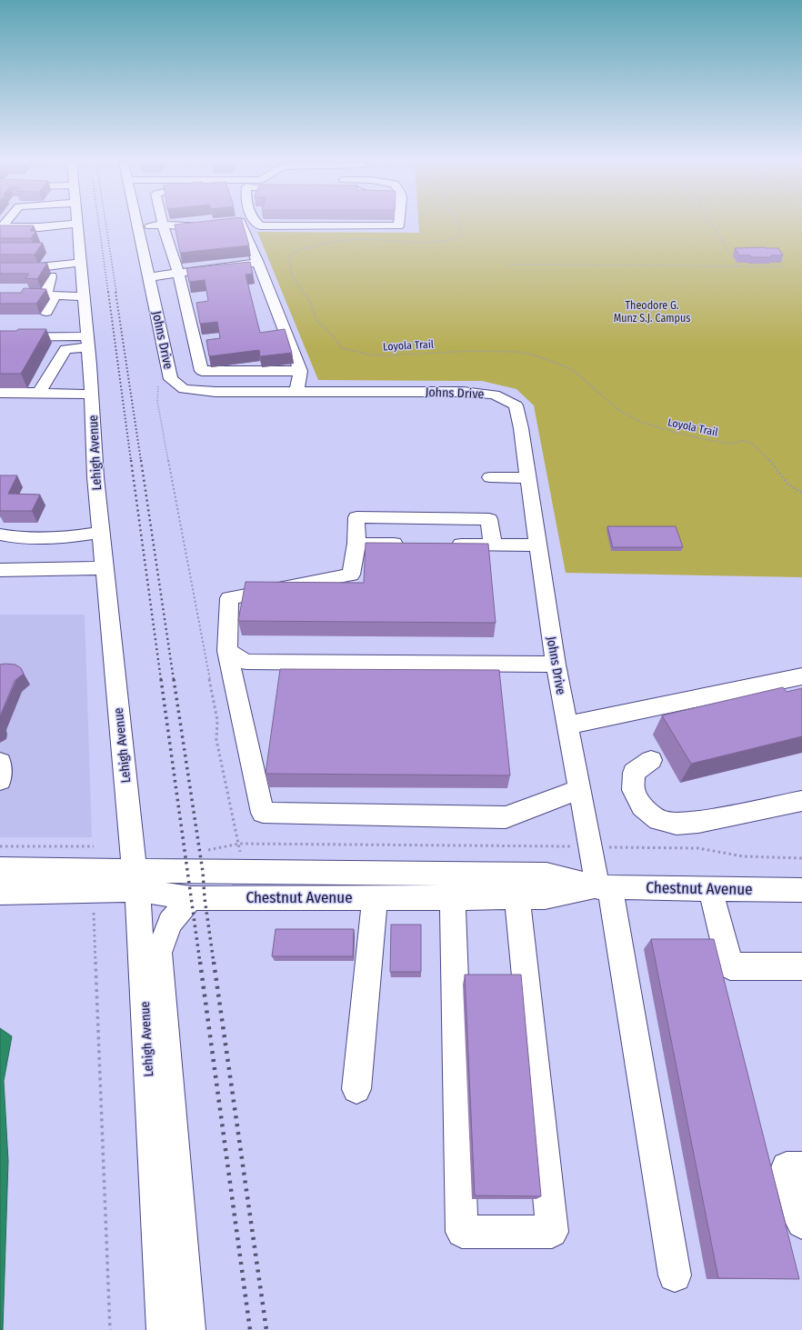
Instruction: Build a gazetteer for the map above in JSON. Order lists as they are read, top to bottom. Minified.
{"streets":{"street":["Johns Drive","Lehigh Avenue","Chestnut Avenue"],"path":["Loyola Trail"]},"crossings":[["Johns Drive","Chestnut Avenue"],["Lehigh Avenue","Chestnut Avenue"]],"parks":["Theodore G. Munz S.J. Campus"]}
